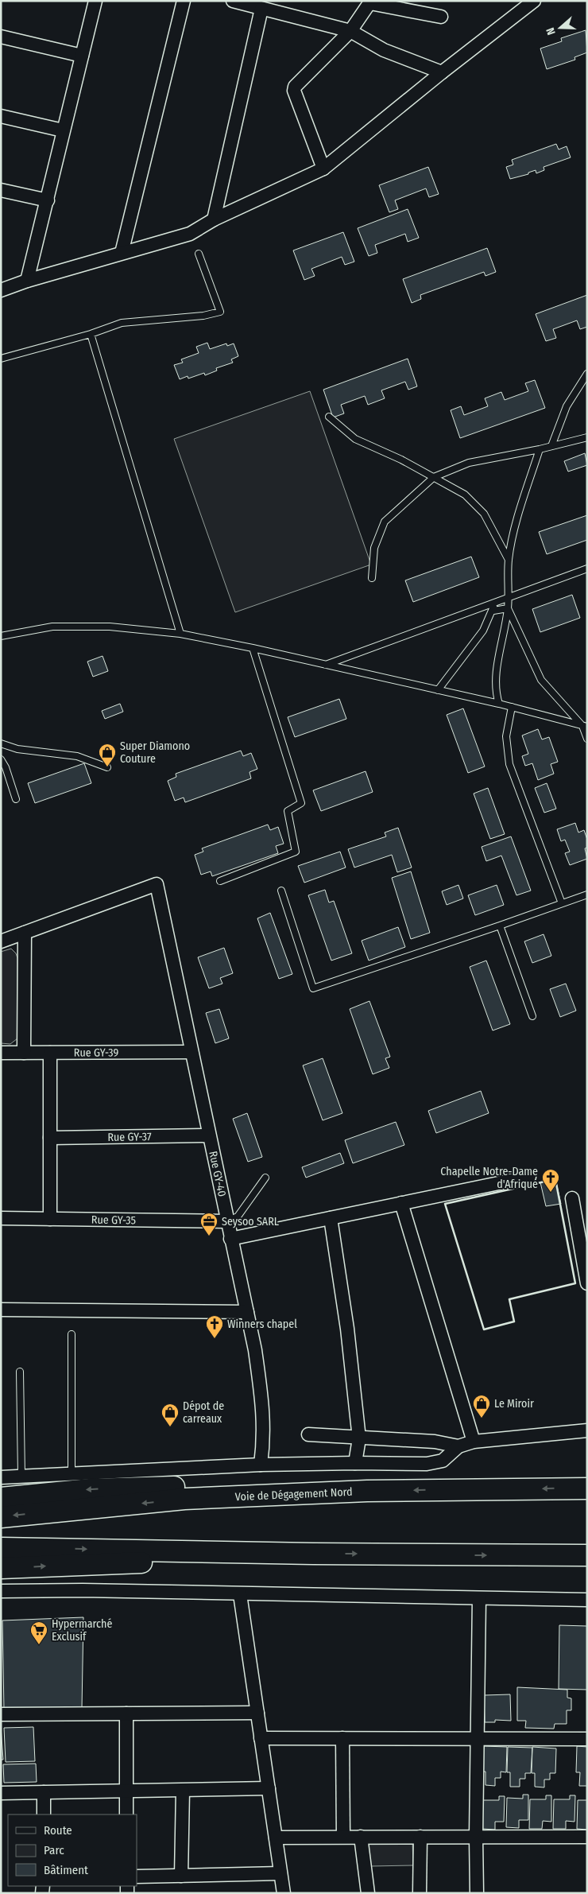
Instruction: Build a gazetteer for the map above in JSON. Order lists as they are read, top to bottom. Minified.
{"streets":{"highway":["Voie de Dégagement Nord"],"street":["Rue GY-39","Rue GY-37","Rue GY-40","Rue GY-35"]},"crossings":[["Rue GY-39","Rue GY-40"],["Rue GY-37","Rue GY-40"],["Rue GY-40","Rue GY-35"]],"places":{"shop":["Super Diamono Couture","Le Miroir","Dépot de carreaux"],"church":["Chapelle Notre-Dame d'Afrique","Winners chapel"],"office":["Seysoo SARL"],"supermarket":["Hypermarché Exclusif"]},"legend":["Route","Parc","Bâtiment"],"north":"left"}
